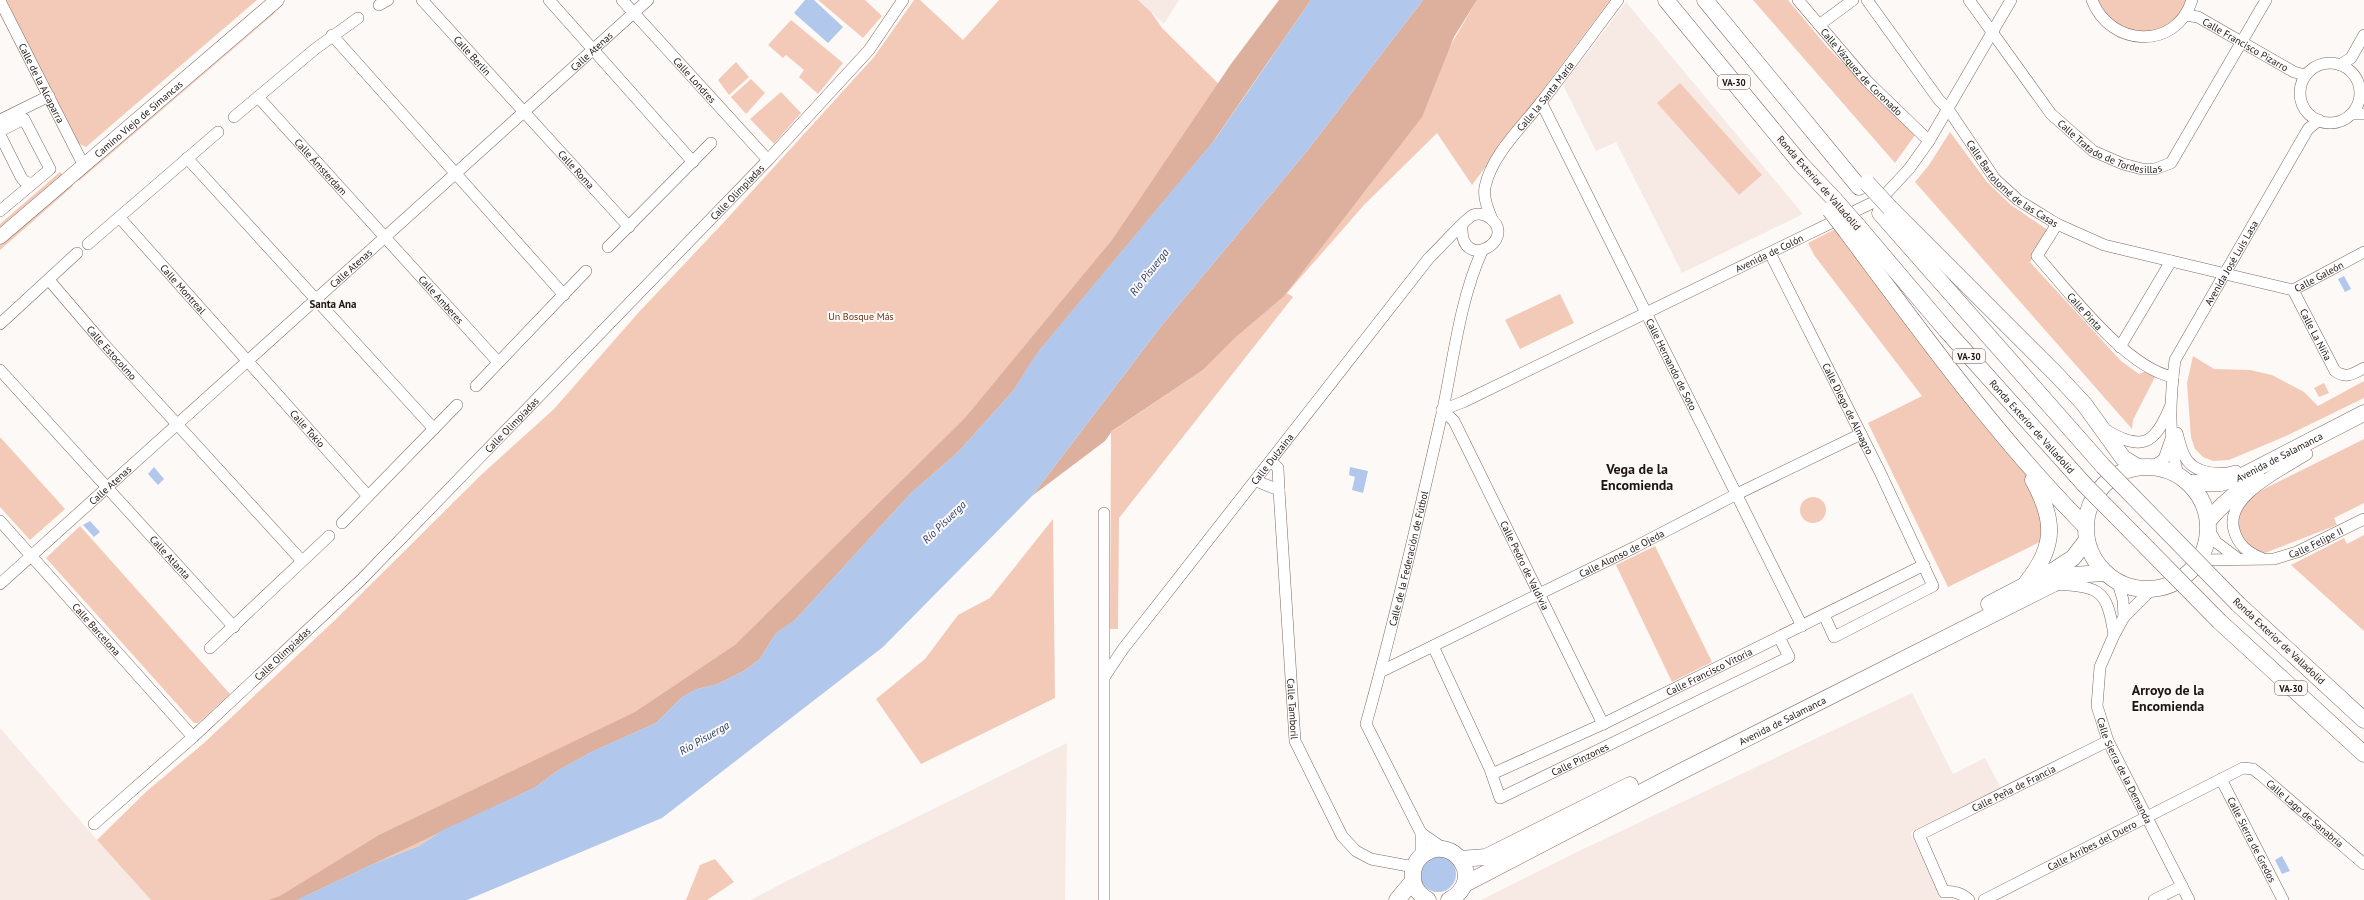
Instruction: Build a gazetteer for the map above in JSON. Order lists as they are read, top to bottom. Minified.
{"streets":{"highway":["VA-30","Ronda Exterior de Valladolid","Avenida de Salamanca"],"main road":["Camino Viejo de Simancas"],"street":["Calle Francisco Pizarro","Calle Atenas","Calle Berlín","Calle Vázquez de Coronado","Calle Londres","Calle de la Alcaparra","Calle la Santa María","Calle Tratado de Tordesillas","Calle Ámsterdam","Calle Roma","Calle Bartolomé de las Casas","Calle Olimpiadas","Avenida de Colón","Avenida José Luis Lasa","Calle Galeón","Calle Montreal","Calle Amberes","Calle Pinta","Calle La Niña","Calle Estocolmo","Calle Hernando de Soto","Calle Diego de Almagro","Calle Tokio","Calle Dulzaina","Calle Felipe II","Calle Alonso de Ojeda","Calle Atlanta","Calle de la Federación de Fútbol","Calle Pedro de Valdivia","Calle Barcelona","Calle Francisco Vitoria","Calle Tamboril","Calle Pinzones","Calle Sierra de la Demanda","Calle Peña de Francia","Calle Lago de Sanabria","Calle Sierra de Gredos","Calle Arribes del Duero"]},"crossings":[["Calle Francisco Pizarro","Calle Tratado de Tordesillas"],["Calle Francisco Pizarro","Avenida José Luis Lasa"],["Calle Atenas","Calle Berlín"],["Calle Atenas","Calle Londres"],["Calle Atenas","Calle Ámsterdam"],["Calle Atenas","Calle Roma"],["Calle Atenas","Calle Montreal"],["Calle Atenas","Calle Amberes"],["Calle Atenas","Calle Estocolmo"],["Calle Atenas","Calle Tokio"],["Calle Atenas","Calle Atlanta"],["Calle Atenas","Calle Barcelona"],["Calle Berlín","Calle Roma"],["Calle Vázquez de Coronado","Avenida de Colón"],["Calle Londres","Calle Olimpiadas"],["Calle de la Alcaparra","Camino Viejo de Simancas"],["Calle la Santa María","Calle Hernando de Soto"],["Calle la Santa María","Calle Dulzaina"],["Calle la Santa María","Calle de la Federación de Fútbol"],["Calle Tratado de Tordesillas","Avenida de Colón"],["Calle Ámsterdam","Calle Amberes"],["Calle Bartolomé de las Casas","Avenida de Colón"],["Calle Bartolomé de las Casas","Avenida José Luis Lasa"],["Calle Bartolomé de las Casas","Calle Galeón"],["Calle Bartolomé de las Casas","Calle Pinta"],["Calle Olimpiadas","Calle Barcelona"],["Avenida de Colón","Calle Hernando de Soto"],["Avenida de Colón","Calle Diego de Almagro"],["Avenida de Colón","Calle de la Federación de Fútbol"],["Avenida de Colón","Calle Pedro de Valdivia"],["Avenida José Luis Lasa","Calle Galeón"],["Avenida José Luis Lasa","Calle Pinta"],["Avenida José Luis Lasa","Avenida de Salamanca"],["Avenida José Luis Lasa","Calle Felipe II"],["Avenida José Luis Lasa","Calle Sierra de la Demanda"],["Calle Galeón","Calle La Niña"],["Calle Montreal","Calle Tokio"],["Calle Hernando de Soto","Calle Alonso de Ojeda"],["Calle Hernando de Soto","Calle Francisco Vitoria"],["Calle Diego de Almagro","Calle Alonso de Ojeda"],["Calle Diego de Almagro","Calle Francisco Vitoria"],["Avenida de Salamanca","Calle Felipe II"],["Avenida de Salamanca","Calle Sierra de la Demanda"],["Calle Dulzaina","Calle de la Federación de Fútbol"],["Calle Dulzaina","Calle Tamboril"],["Calle Felipe II","Calle Sierra de la Demanda"],["Calle Alonso de Ojeda","Calle de la Federación de Fútbol"],["Calle Alonso de Ojeda","Calle Pedro de Valdivia"],["Calle Alonso de Ojeda","Calle Pinzones"],["Calle de la Federación de Fútbol","Calle Pedro de Valdivia"],["Calle de la Federación de Fútbol","Calle Tamboril"],["Calle Pedro de Valdivia","Calle Francisco Vitoria"],["Calle Francisco Vitoria","Calle Pinzones"],["Calle Sierra de la Demanda","Calle Peña de Francia"],["Calle Sierra de la Demanda","Calle Arribes del Duero"],["Calle Lago de Sanabria","Calle Arribes del Duero"],["Calle Sierra de Gredos","Calle Arribes del Duero"]],"districts":["Santa Ana","Vega de la Encomienda","Arroyo de la Encomienda"],"water":["Río Pisuerga"],"parks":["Un Bosque Más"]}
